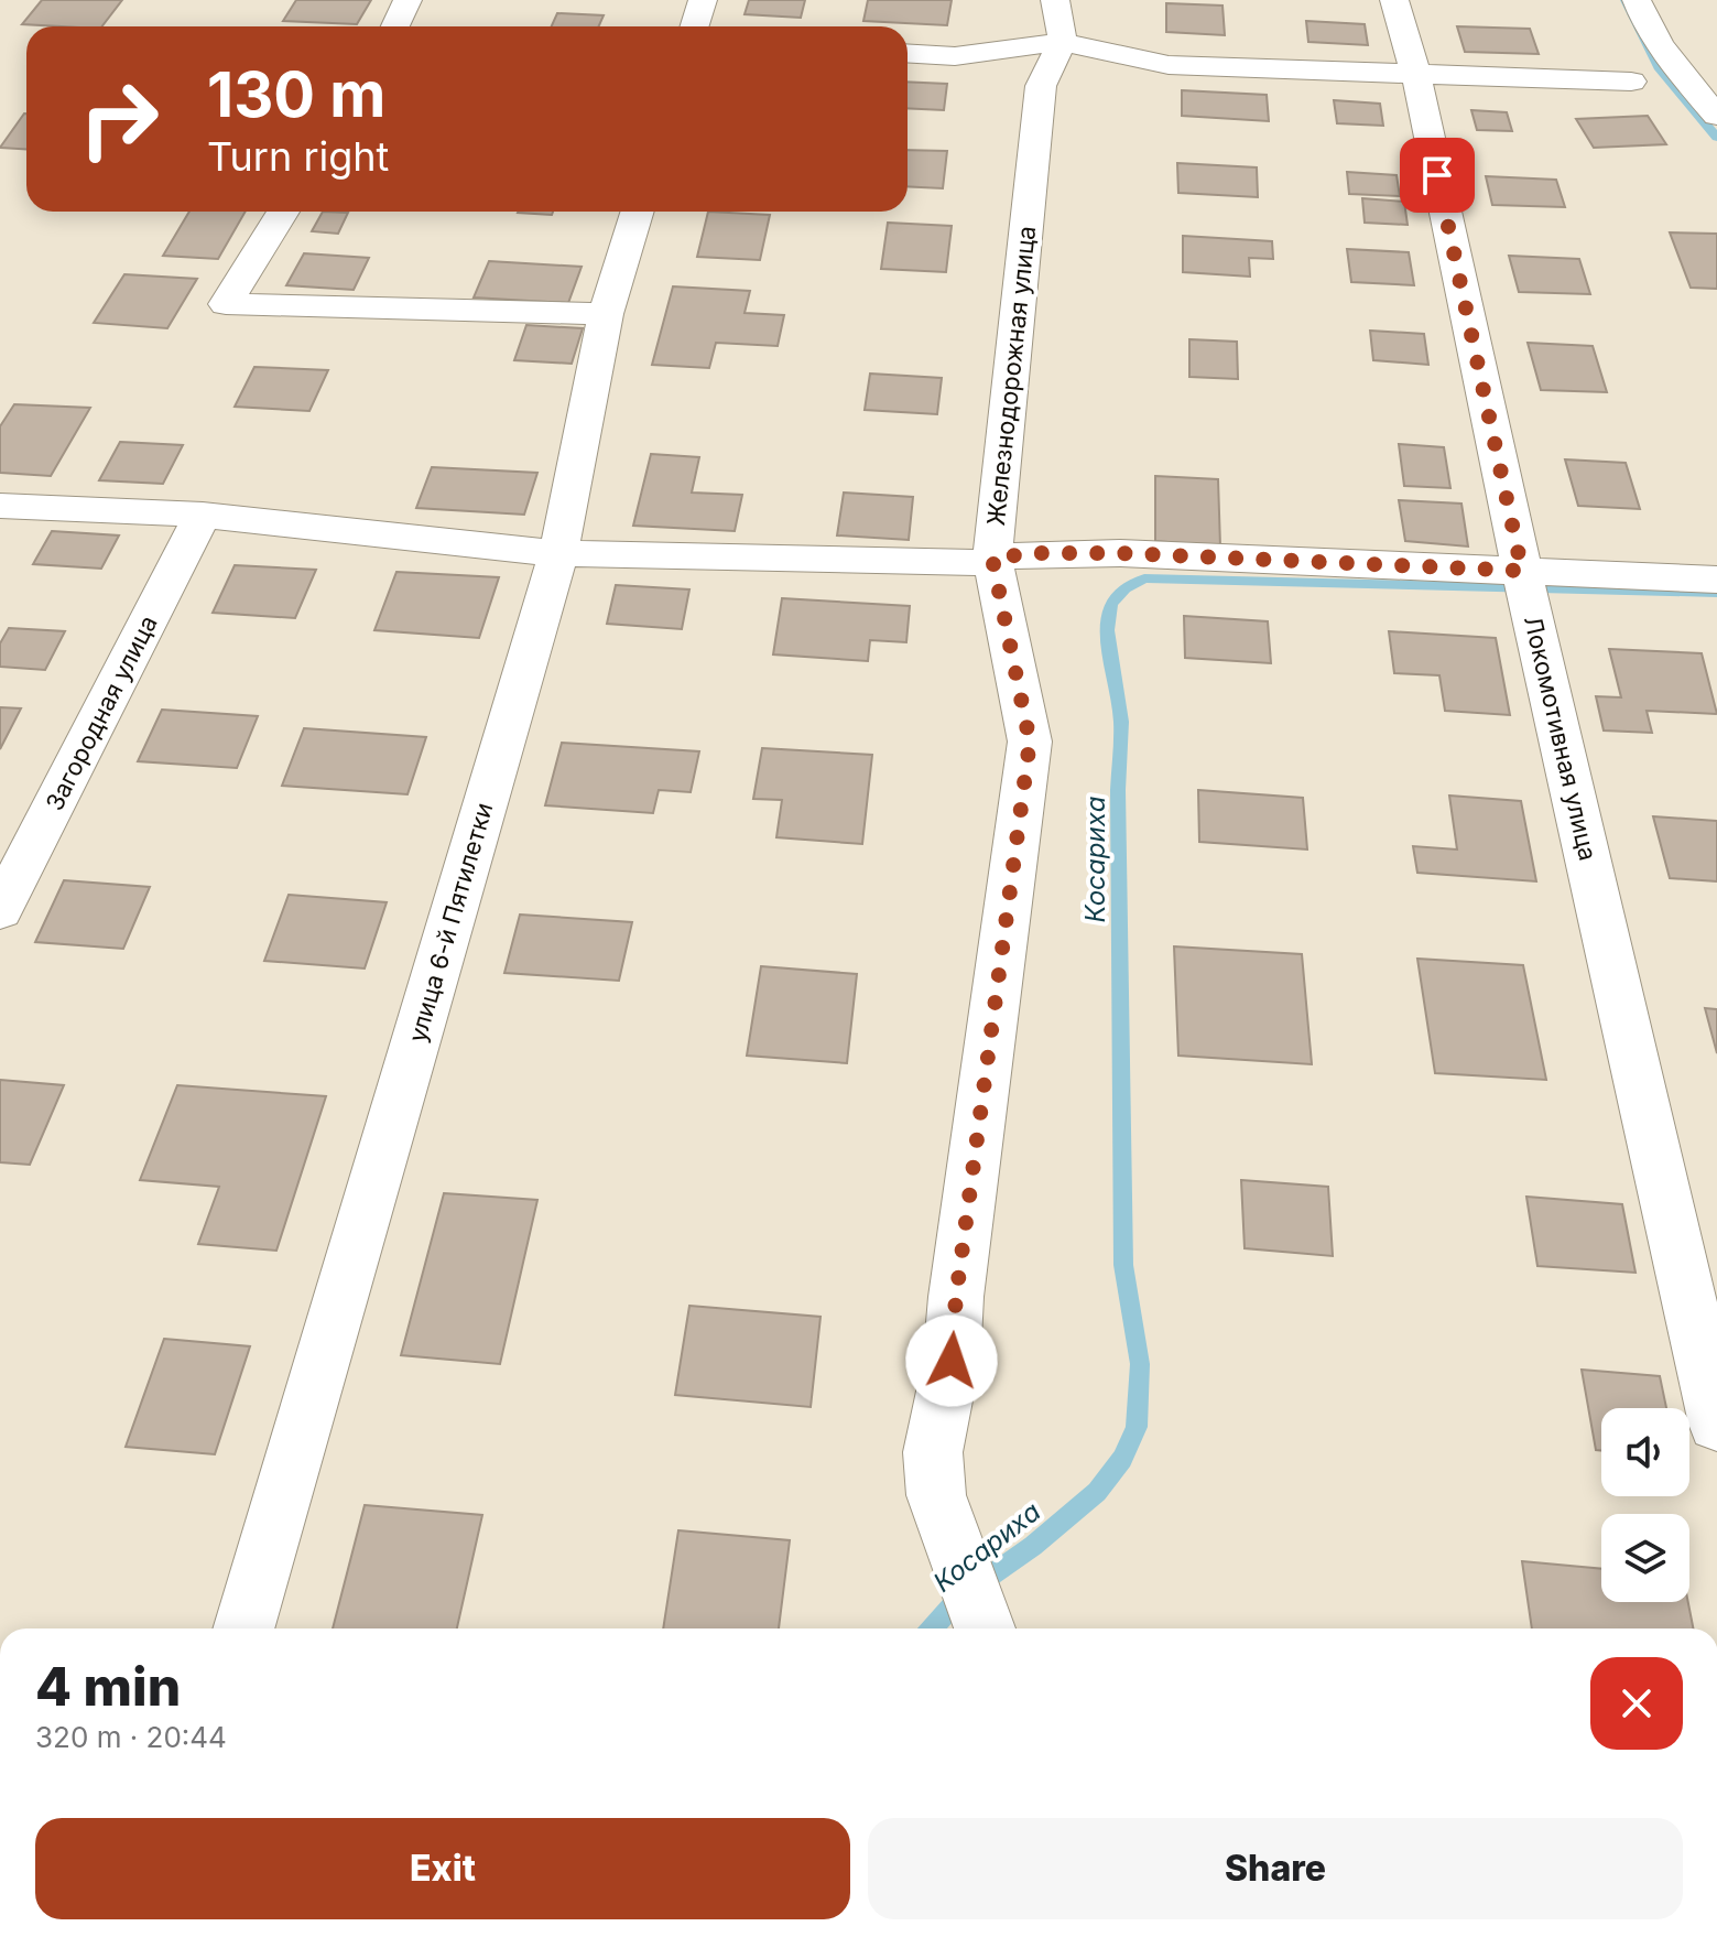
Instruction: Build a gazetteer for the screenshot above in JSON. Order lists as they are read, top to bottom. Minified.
{"streets":{"street":["Железнодорожная улица","Загородная улица","Локомотивная улица","улица 6-й Пятилетки"]},"water":["Косариха"],"page":{"turn":["130 m","Turn right"],"heading":["4 min","320 m · 20:44"],"buttons":["Exit","Share"]}}
